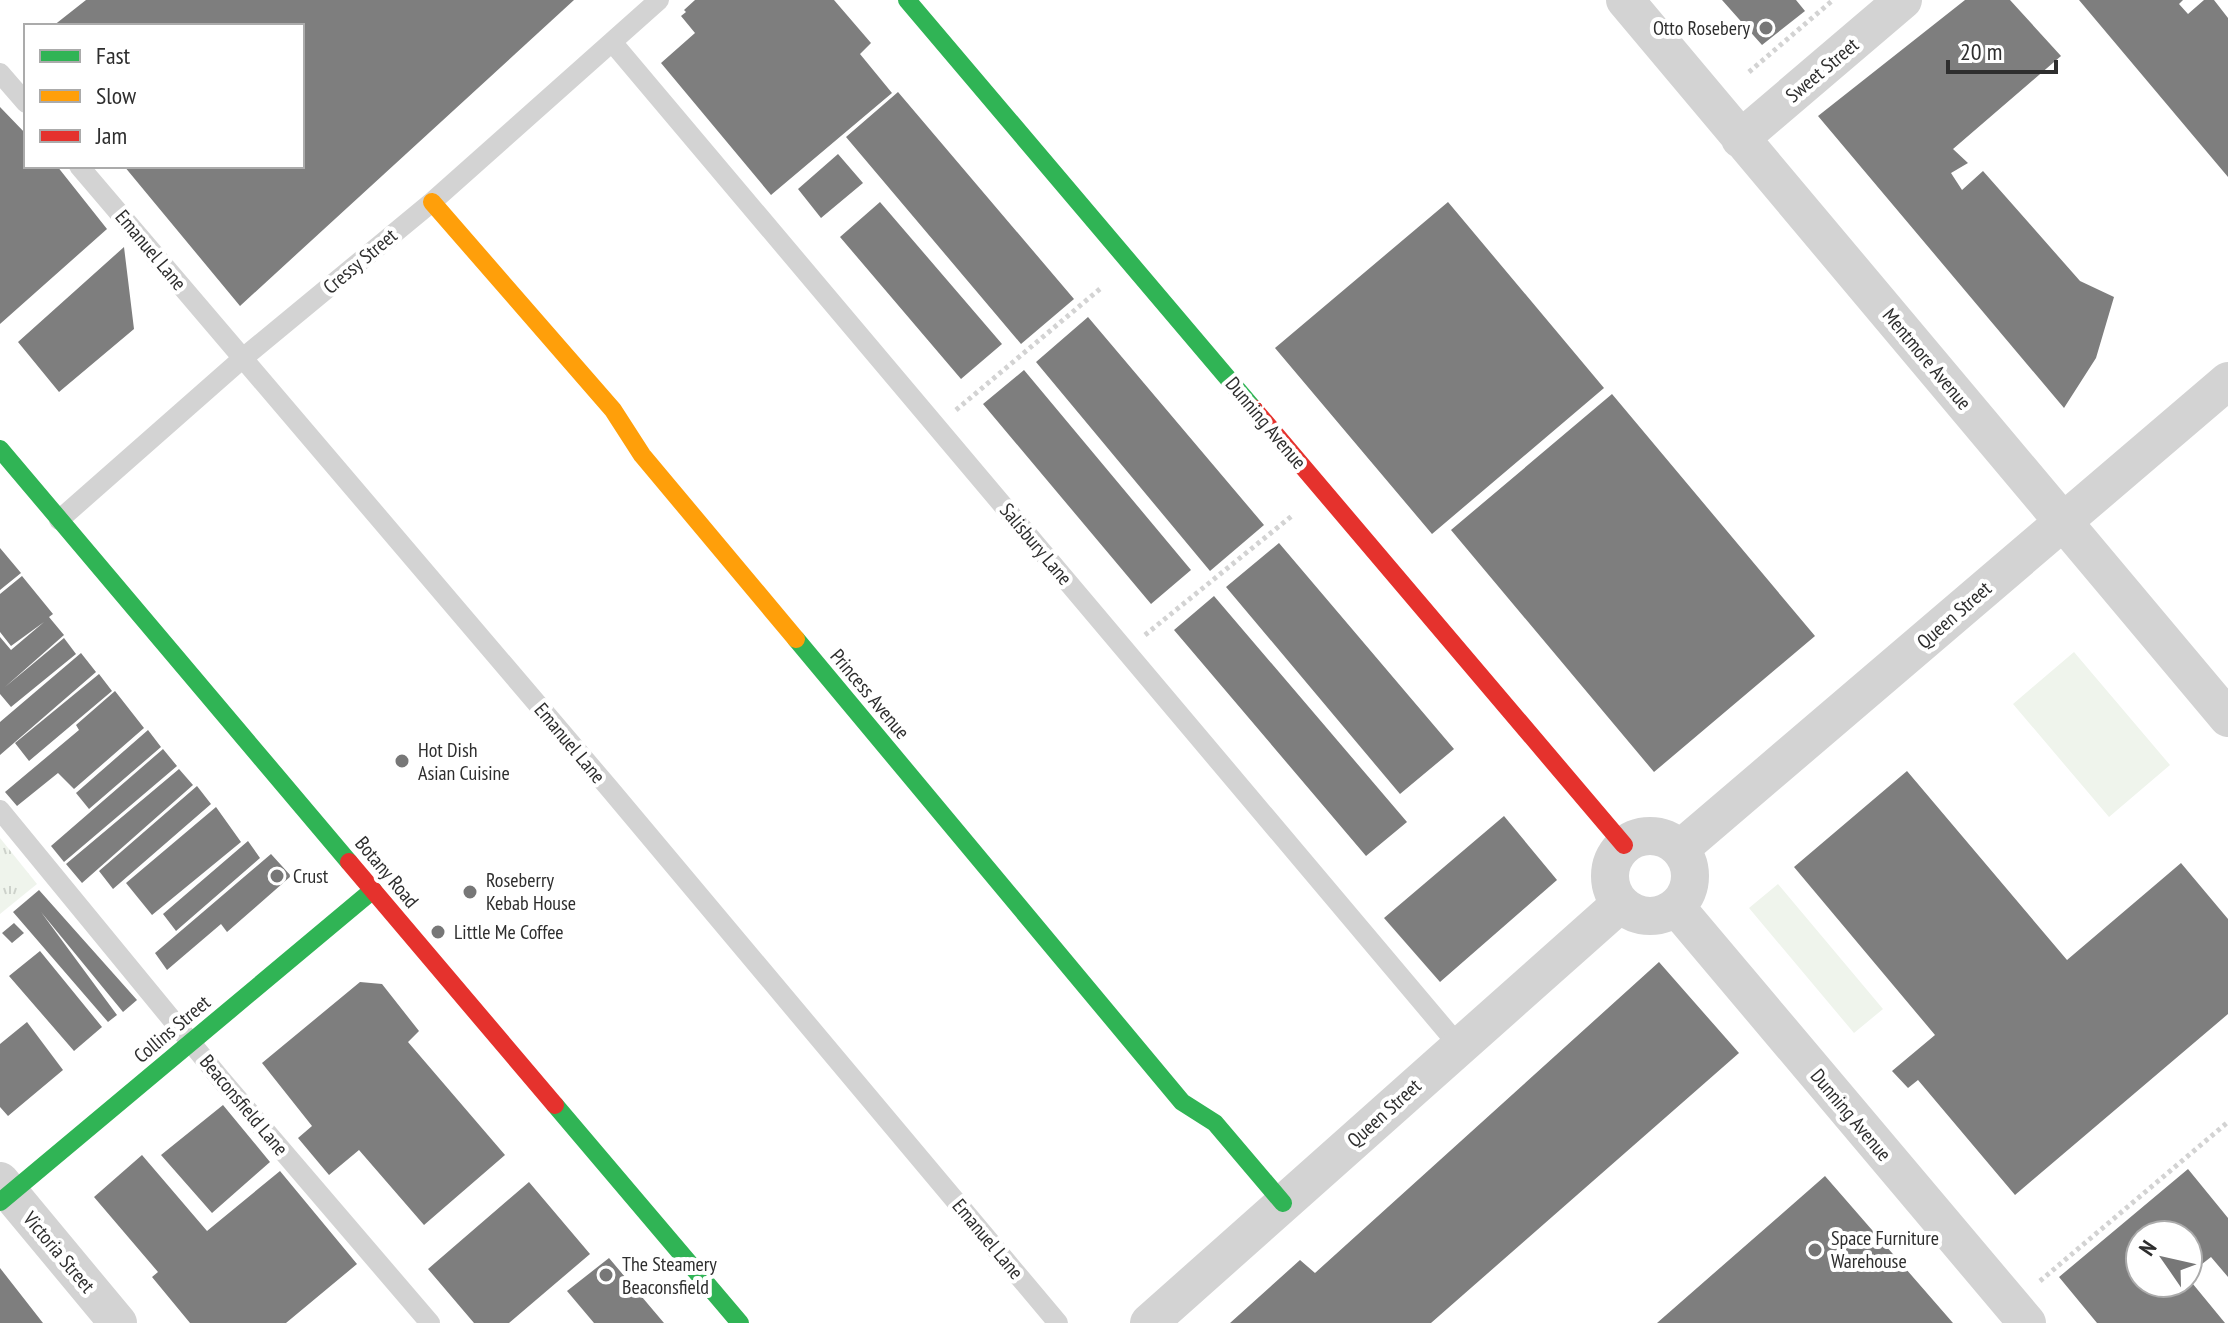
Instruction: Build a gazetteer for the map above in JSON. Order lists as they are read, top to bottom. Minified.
{"streets":{"street":["Sweet Street","Mentmore Avenue","Dunning Avenue","Queen Street","Princess Avenue","Botany Road","Collins Street","Victoria Street"],"lane":["Emanuel Lane","Cressy Street","Salisbury Lane","Beaconsfield Lane"]},"crossings":[["Sweet Street","Mentmore Avenue"],["Emanuel Lane","Cressy Street"],["Cressy Street","Salisbury Lane"],["Cressy Street","Princess Avenue"],["Cressy Street","Botany Road"],["Mentmore Avenue","Queen Street"],["Dunning Avenue","Queen Street"],["Salisbury Lane","Queen Street"],["Queen Street","Princess Avenue"],["Botany Road","Collins Street"],["Collins Street","Beaconsfield Lane"],["Collins Street","Victoria Street"]],"places":["Otto Rosebery","Hot Dish Asian Cuisine","Crust","Roseberry Kebab House","Little Me Coffee","Space Furniture Warehouse","The Steamery Beaconsfield"],"legend":["Fast","Slow","Jam"],"scale_bar":"20 m","north":"top left"}
